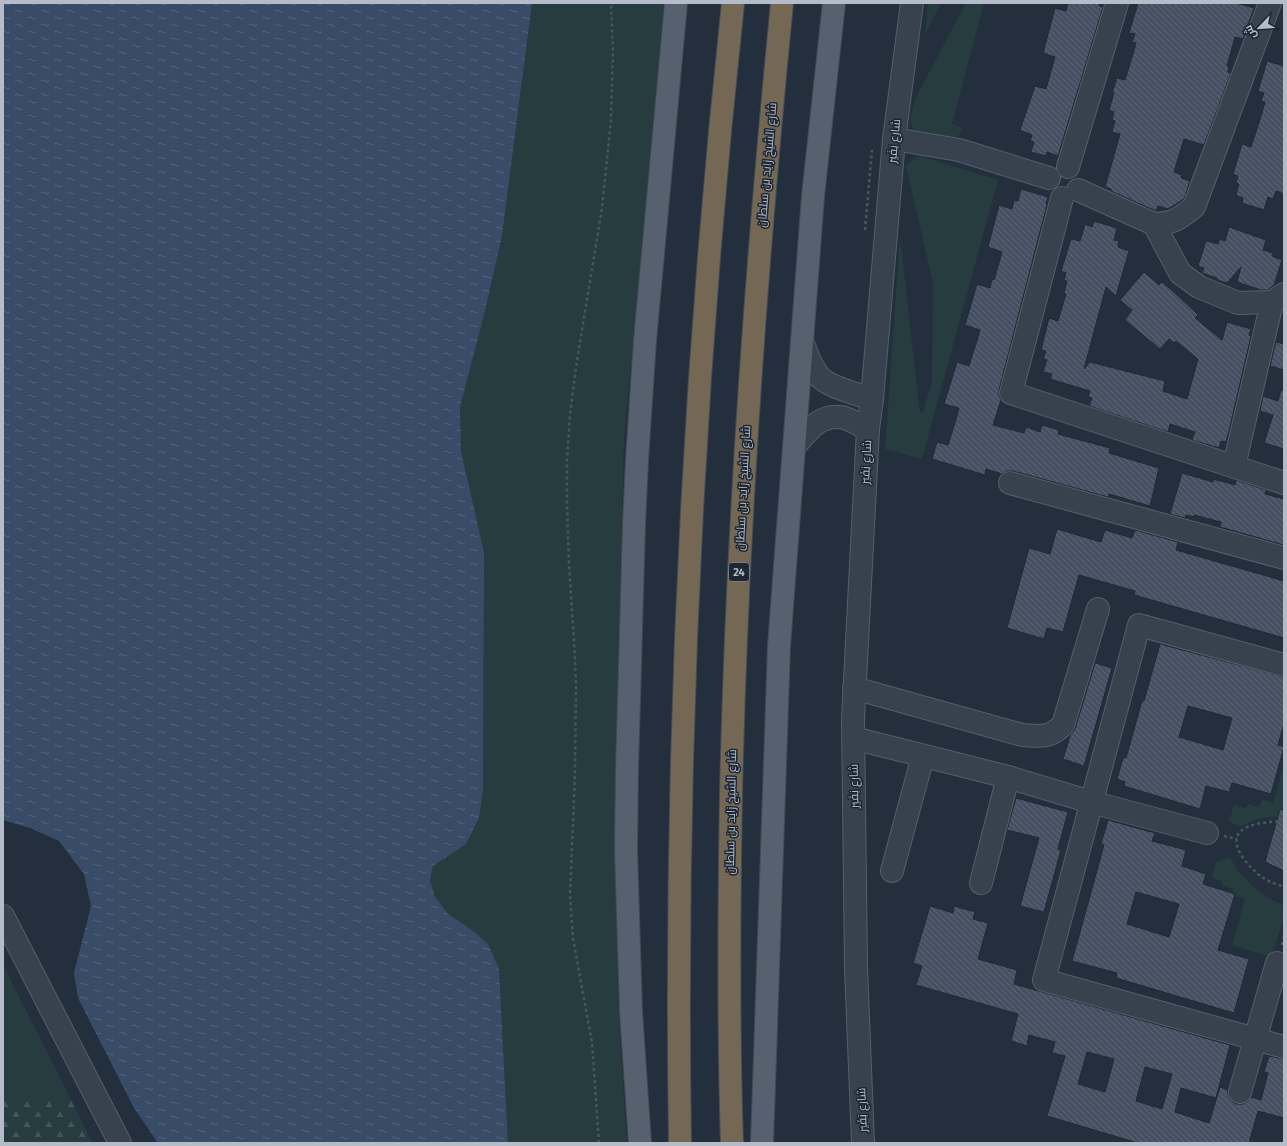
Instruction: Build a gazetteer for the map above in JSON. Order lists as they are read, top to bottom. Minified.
{"streets":{"highway":["شارع الشيخ زايد بن سلطان","24"],"street":["شارع نِفَير"]},"north":"bottom left"}
